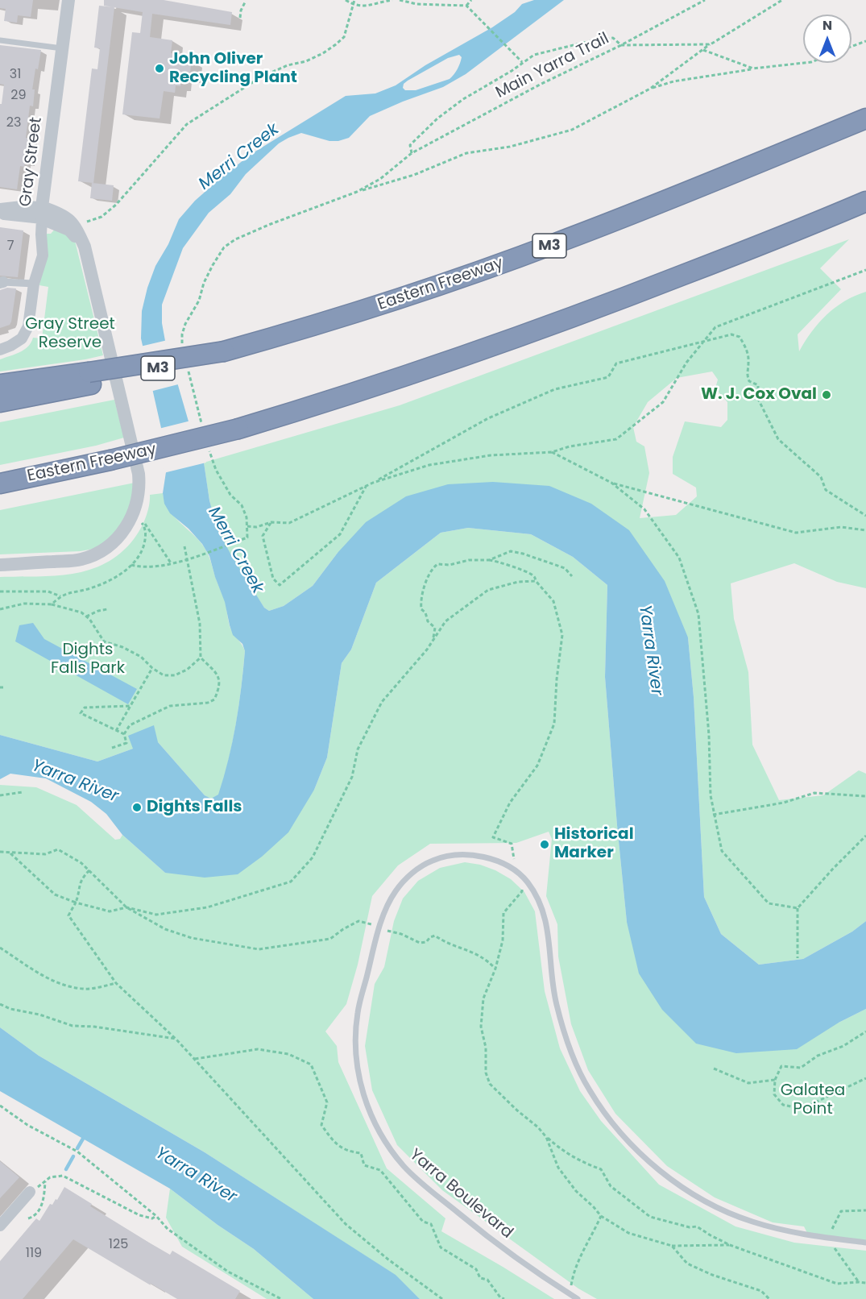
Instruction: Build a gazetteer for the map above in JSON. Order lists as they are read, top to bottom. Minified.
{"streets":{"highway":["M3","Eastern Freeway"],"street":["Gray Street"],"lane":["Yarra Boulevard"],"path":["Main Yarra Trail"]},"water":["Merri Creek","Yarra River"],"parks":["Gray Street Reserve","Dights Falls Park","Galatea Point"],"places":["John Oliver Recycling Plant","W. J. Cox Oval","Dights Falls","Historical Marker"],"house_numbers":["31","29","23","7","125","119"],"north":"top"}
